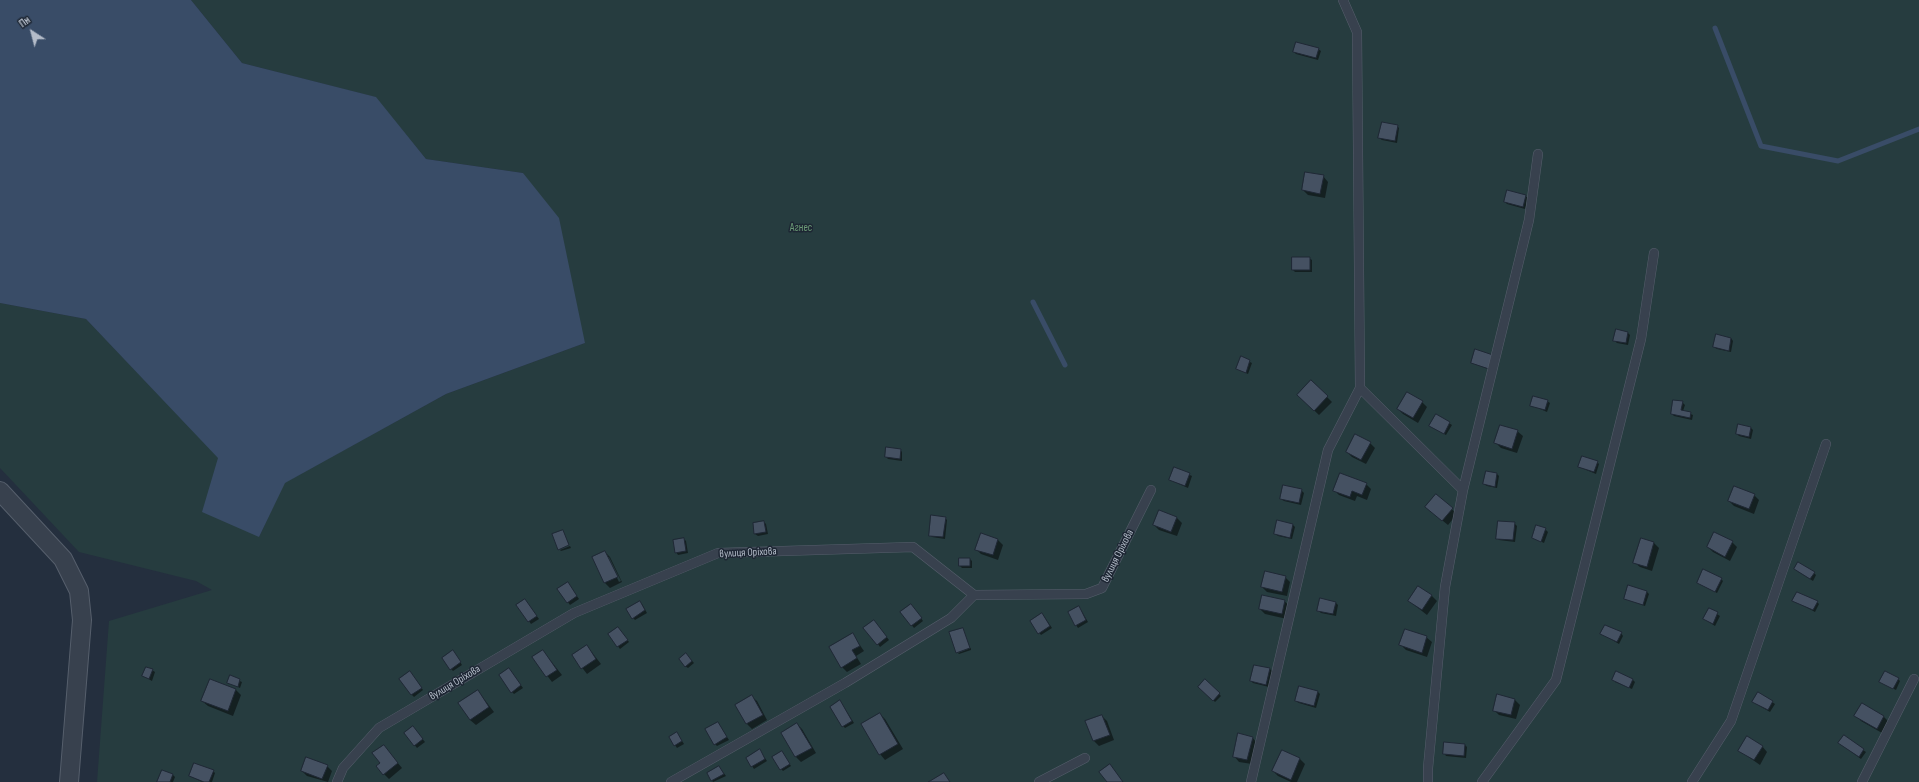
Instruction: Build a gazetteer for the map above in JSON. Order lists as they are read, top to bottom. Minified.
{"streets":{"lane":["вулиця Оріхова"]},"parks":["Агнес"],"north":"top left"}
